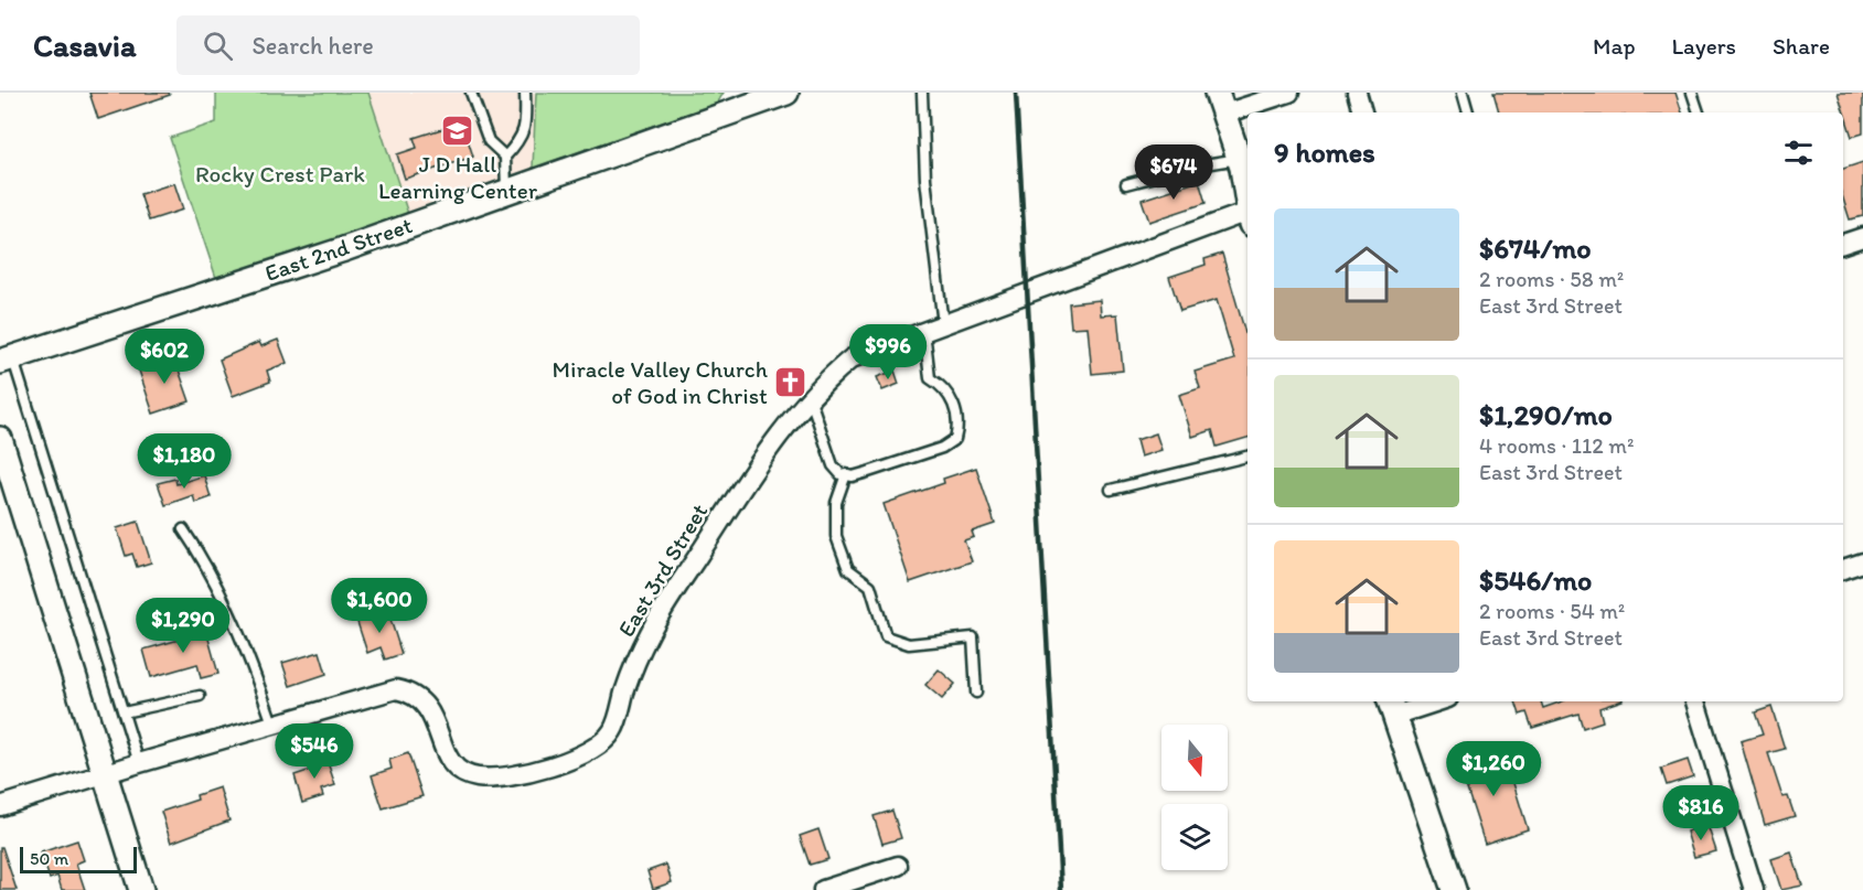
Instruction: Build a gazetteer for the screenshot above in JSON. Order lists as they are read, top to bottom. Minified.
{"streets":{"street":["East 2nd Street","East 3rd Street"]},"parks":["Rocky Crest Park"],"places":{"school or university":["J D Hall Learning Center"],"church":["Miracle Valley Church of God in Christ"]},"scale_bar":"50 m","north":"bottom","page":{"header":"Casavia","search":"Search here","nav":["Map","Layers","Share"],"heading":"9 homes","price":["$674","$996","$602","$1,180","$1,600","$1,290","$546","$1,260","$816"],"list":[{"name":"$674/mo","note":"2 rooms · 58 m² · East 3rd Street"},{"name":"$1,290/mo","note":"4 rooms · 112 m² · East 3rd Street"},{"name":"$546/mo","note":"2 rooms · 54 m² · East 3rd Street"}],"scale":"50 m"}}
